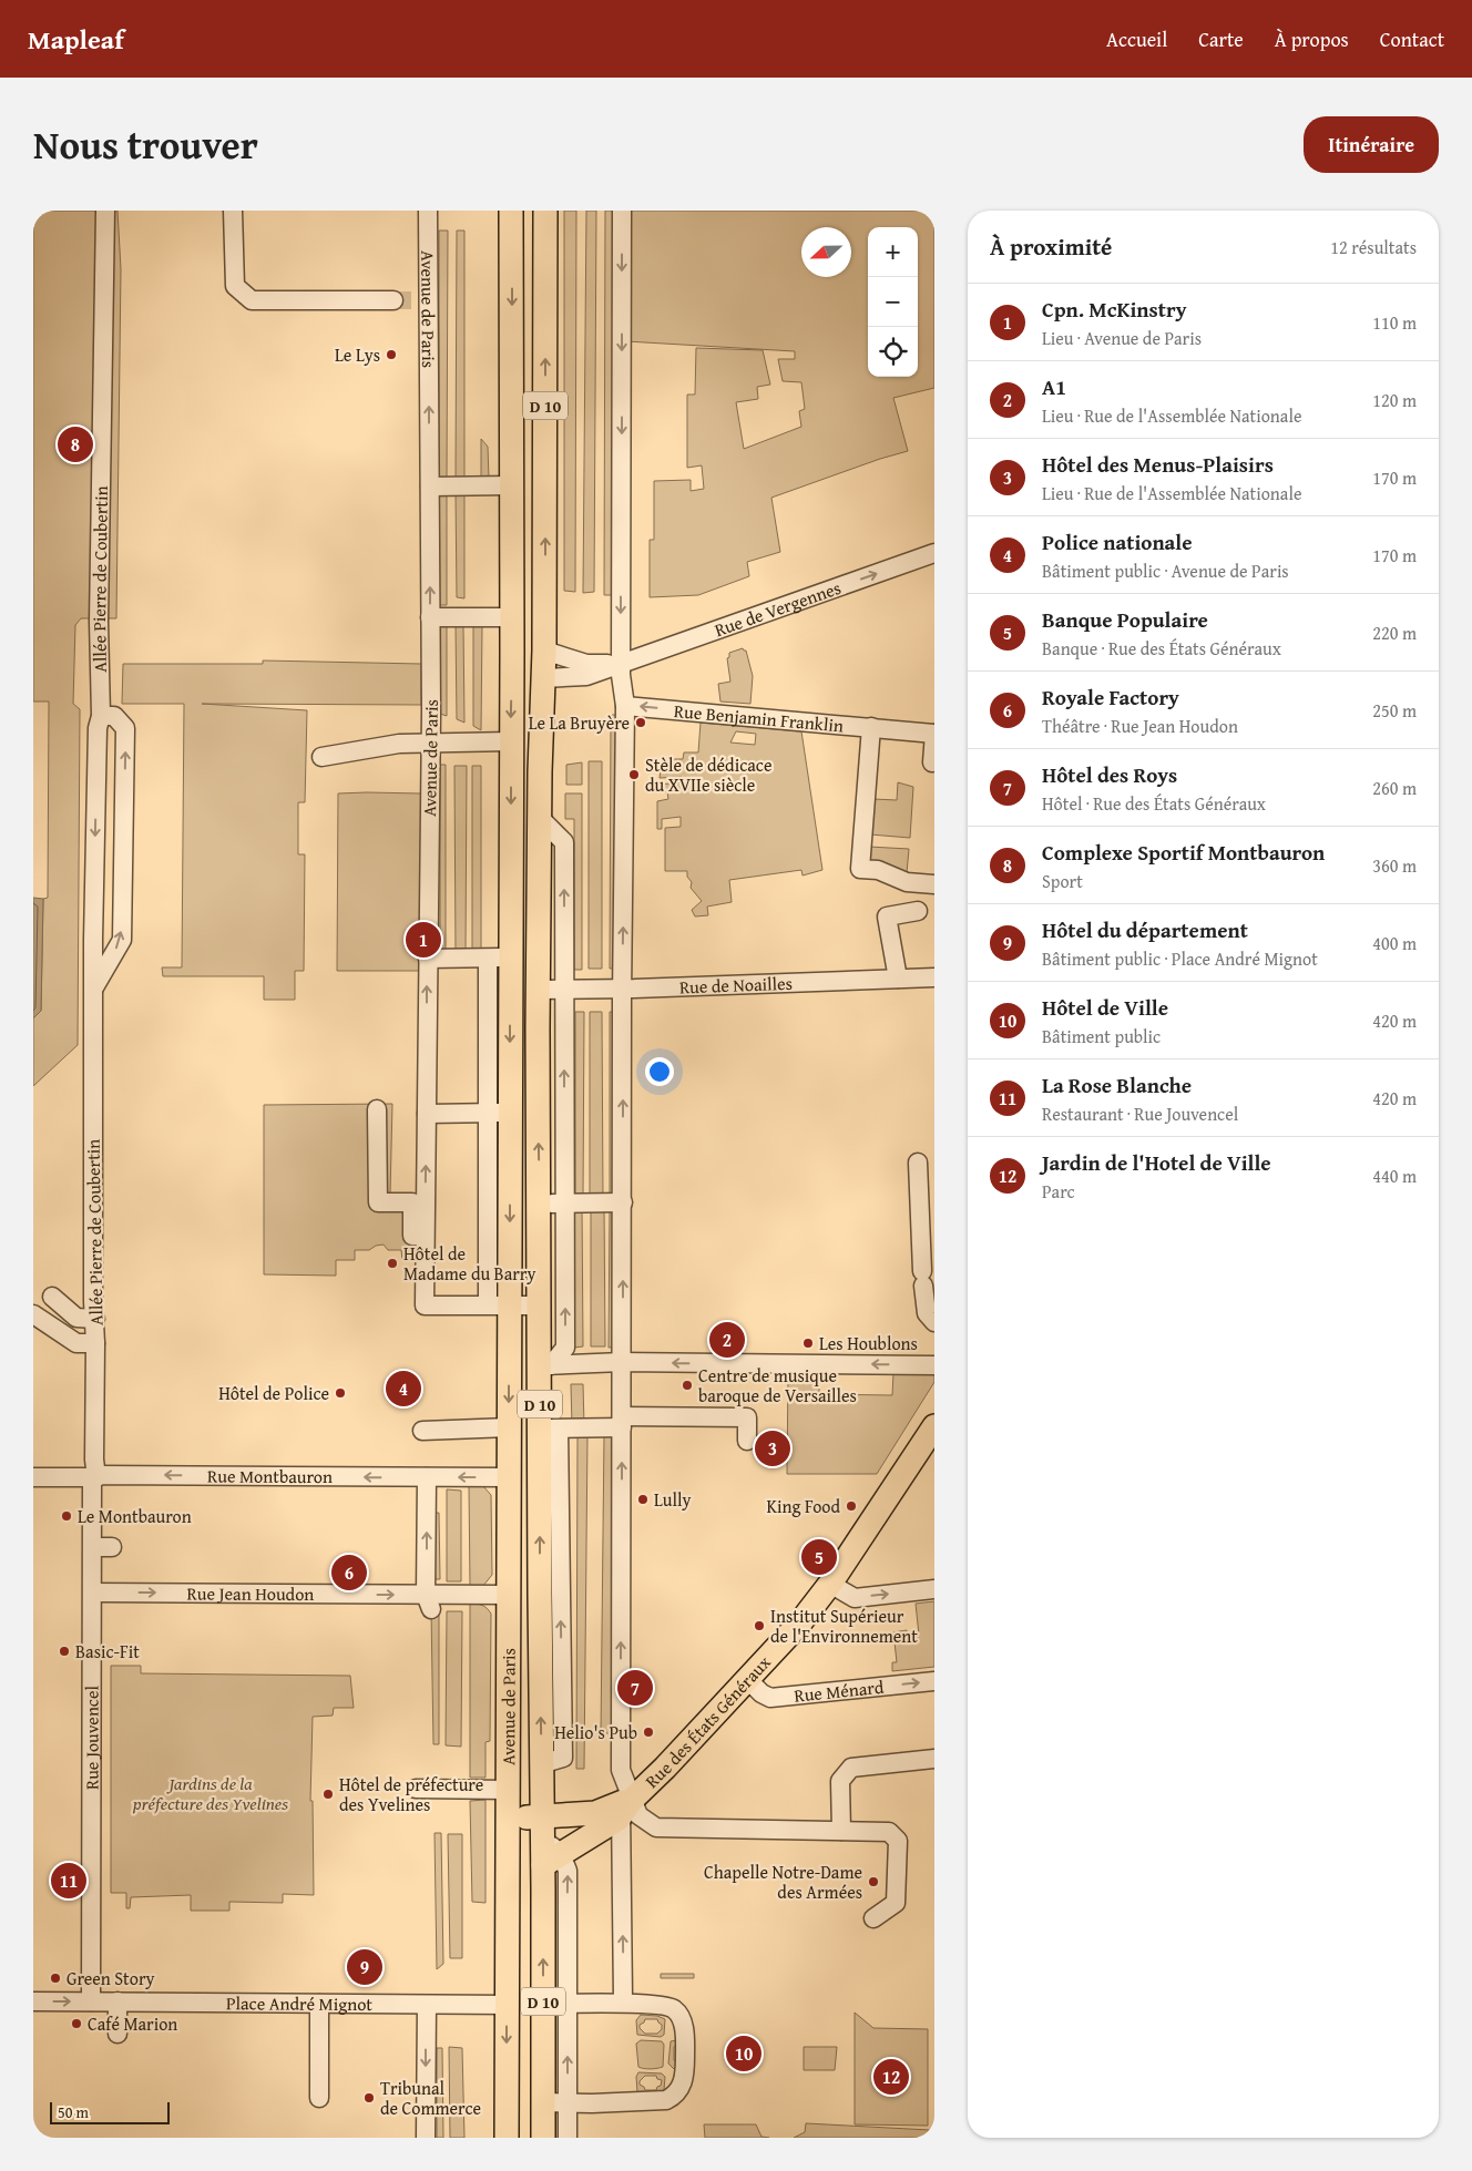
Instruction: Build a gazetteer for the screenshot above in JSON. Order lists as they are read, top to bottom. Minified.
{"streets":{"main road":["Avenue de Paris","D 10","Rue des États Généraux"],"street":["Allée Pierre de Coubertin","Rue de Vergennes","Rue Benjamin Franklin","Rue de Noailles","Rue Montbauron","Rue Jean Houdon","Rue Ménard","Rue Jouvencel","Place André Mignot"]},"crossings":[["Avenue de Paris","D 10"],["Avenue de Paris","Rue de Vergennes"],["Avenue de Paris","Rue de Noailles"],["Avenue de Paris","Rue Montbauron"],["Avenue de Paris","Rue Jean Houdon"],["Avenue de Paris","Rue des États Généraux"],["Avenue de Paris","Place André Mignot"],["Allée Pierre de Coubertin","Rue Montbauron"],["Allée Pierre de Coubertin","Rue Jouvencel"],["Rue Montbauron","Rue Jouvencel"],["Rue Jean Houdon","Rue Jouvencel"],["Rue Ménard","Rue des États Généraux"],["Rue Jouvencel","Place André Mignot"]],"one_way":["Rue de Vergennes","Rue Benjamin Franklin","Rue Montbauron","Rue Jean Houdon"],"parks":["Jardins de la préfecture des Yvelines"],"places":["Le Lys","Le La Bruyère","Stèle de dédicace du XVIIe siècle","Hôtel de Madame du Barry","Les Houblons","Centre de musique baroque de Versailles","Hôtel de Police","Lully","King Food","Le Montbauron","Institut Supérieur de l'Environnement","Basic-Fit","Helio's Pub","Hôtel de préfecture des Yvelines","Chapelle Notre-Dame des Armées","Green Story","Café Marion","Tribunal de Commerce"],"scale_bar":"50 m","north":"left","page":{"header":"Mapleaf","nav":["Accueil","Carte","À propos","Contact"],"title":"Nous trouver","buttons":"Itinéraire","heading":["À proximité","12 résultats"],"map_buttons":["+","−"],"list":[{"mark":"1","name":"Cpn. McKinstry","note":"Lieu · Avenue de Paris","value":"110 m"},{"mark":"2","name":"A1","note":"Lieu · Rue de l'Assemblée Nationale","value":"120 m"},{"mark":"3","name":"Hôtel des Menus-Plaisirs","note":"Lieu · Rue de l'Assemblée Nationale","value":"170 m"},{"mark":"4","name":"Police nationale","note":"Bâtiment public · Avenue de Paris","value":"170 m"},{"mark":"5","name":"Banque Populaire","note":"Banque · Rue des États Généraux","value":"220 m"},{"mark":"6","name":"Royale Factory","note":"Théâtre · Rue Jean Houdon","value":"250 m"},{"mark":"7","name":"Hôtel des Roys","note":"Hôtel · Rue des États Généraux","value":"260 m"},{"mark":"8","name":"Complexe Sportif Montbauron","note":"Sport","value":"360 m"},{"mark":"9","name":"Hôtel du département","note":"Bâtiment public · Place André Mignot","value":"400 m"},{"mark":"10","name":"Hôtel de Ville","note":"Bâtiment public","value":"420 m"},{"mark":"11","name":"La Rose Blanche","note":"Restaurant · Rue Jouvencel","value":"420 m"},{"mark":"12","name":"Jardin de l'Hotel de Ville","note":"Parc","value":"440 m"}],"pins":["8","1","2","4","3","5","6","7","11","9","10","12"],"scale":"50 m"}}
